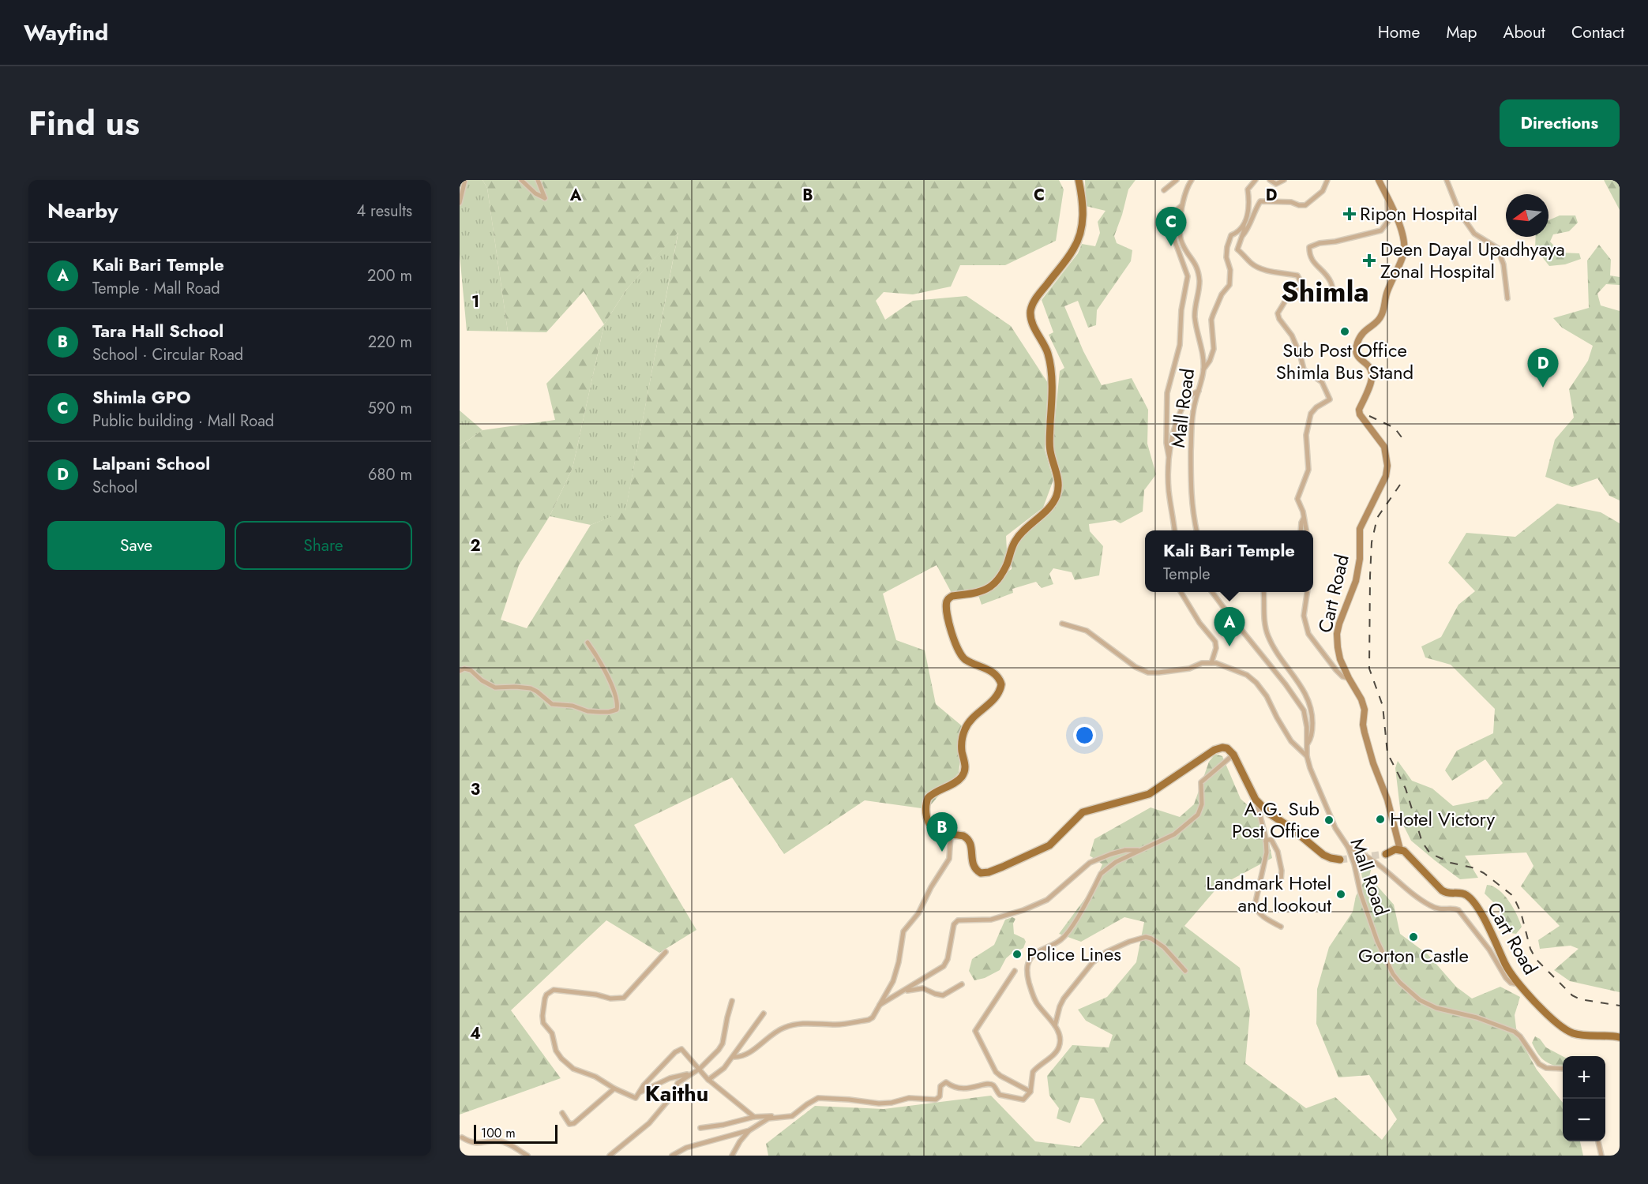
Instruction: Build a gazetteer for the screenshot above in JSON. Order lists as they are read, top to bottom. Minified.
{"streets":{"main road":["Cart Road"],"street":["Mall Road"]},"districts":["Shimla","Kaithu"],"places":{"health":["Ripon Hospital","Deen Dayal Upadhyaya Zonal Hospital"],"other":["Sub Post Office Shimla Bus Stand","Hotel Victory","A.G. Sub Post Office","Landmark Hotel and lookout","Gorton Castle","Police Lines"]},"scale_bar":"100 m","north":"left","page":{"header":"Wayfind","nav":["Home","Map","About","Contact"],"title":"Find us","buttons":["Directions",["Save","Share"]],"heading":["Nearby","4 results"],"pins":["C","D","A","B"],"list":[{"mark":"A","name":"Kali Bari Temple","note":"Temple · Mall Road","value":"200 m"},{"mark":"B","name":"Tara Hall School","note":"School · Circular Road","value":"220 m"},{"mark":"C","name":"Shimla GPO","note":"Public building · Mall Road","value":"590 m"},{"mark":"D","name":"Lalpani School","note":"School","value":"680 m"}],"popup":["Kali Bari Temple","Temple"],"map_buttons":["+","−"],"scale":"100 m"},"grid":{"columns":["A","B","C","D"],"rows":["1","2","3","4"]}}
